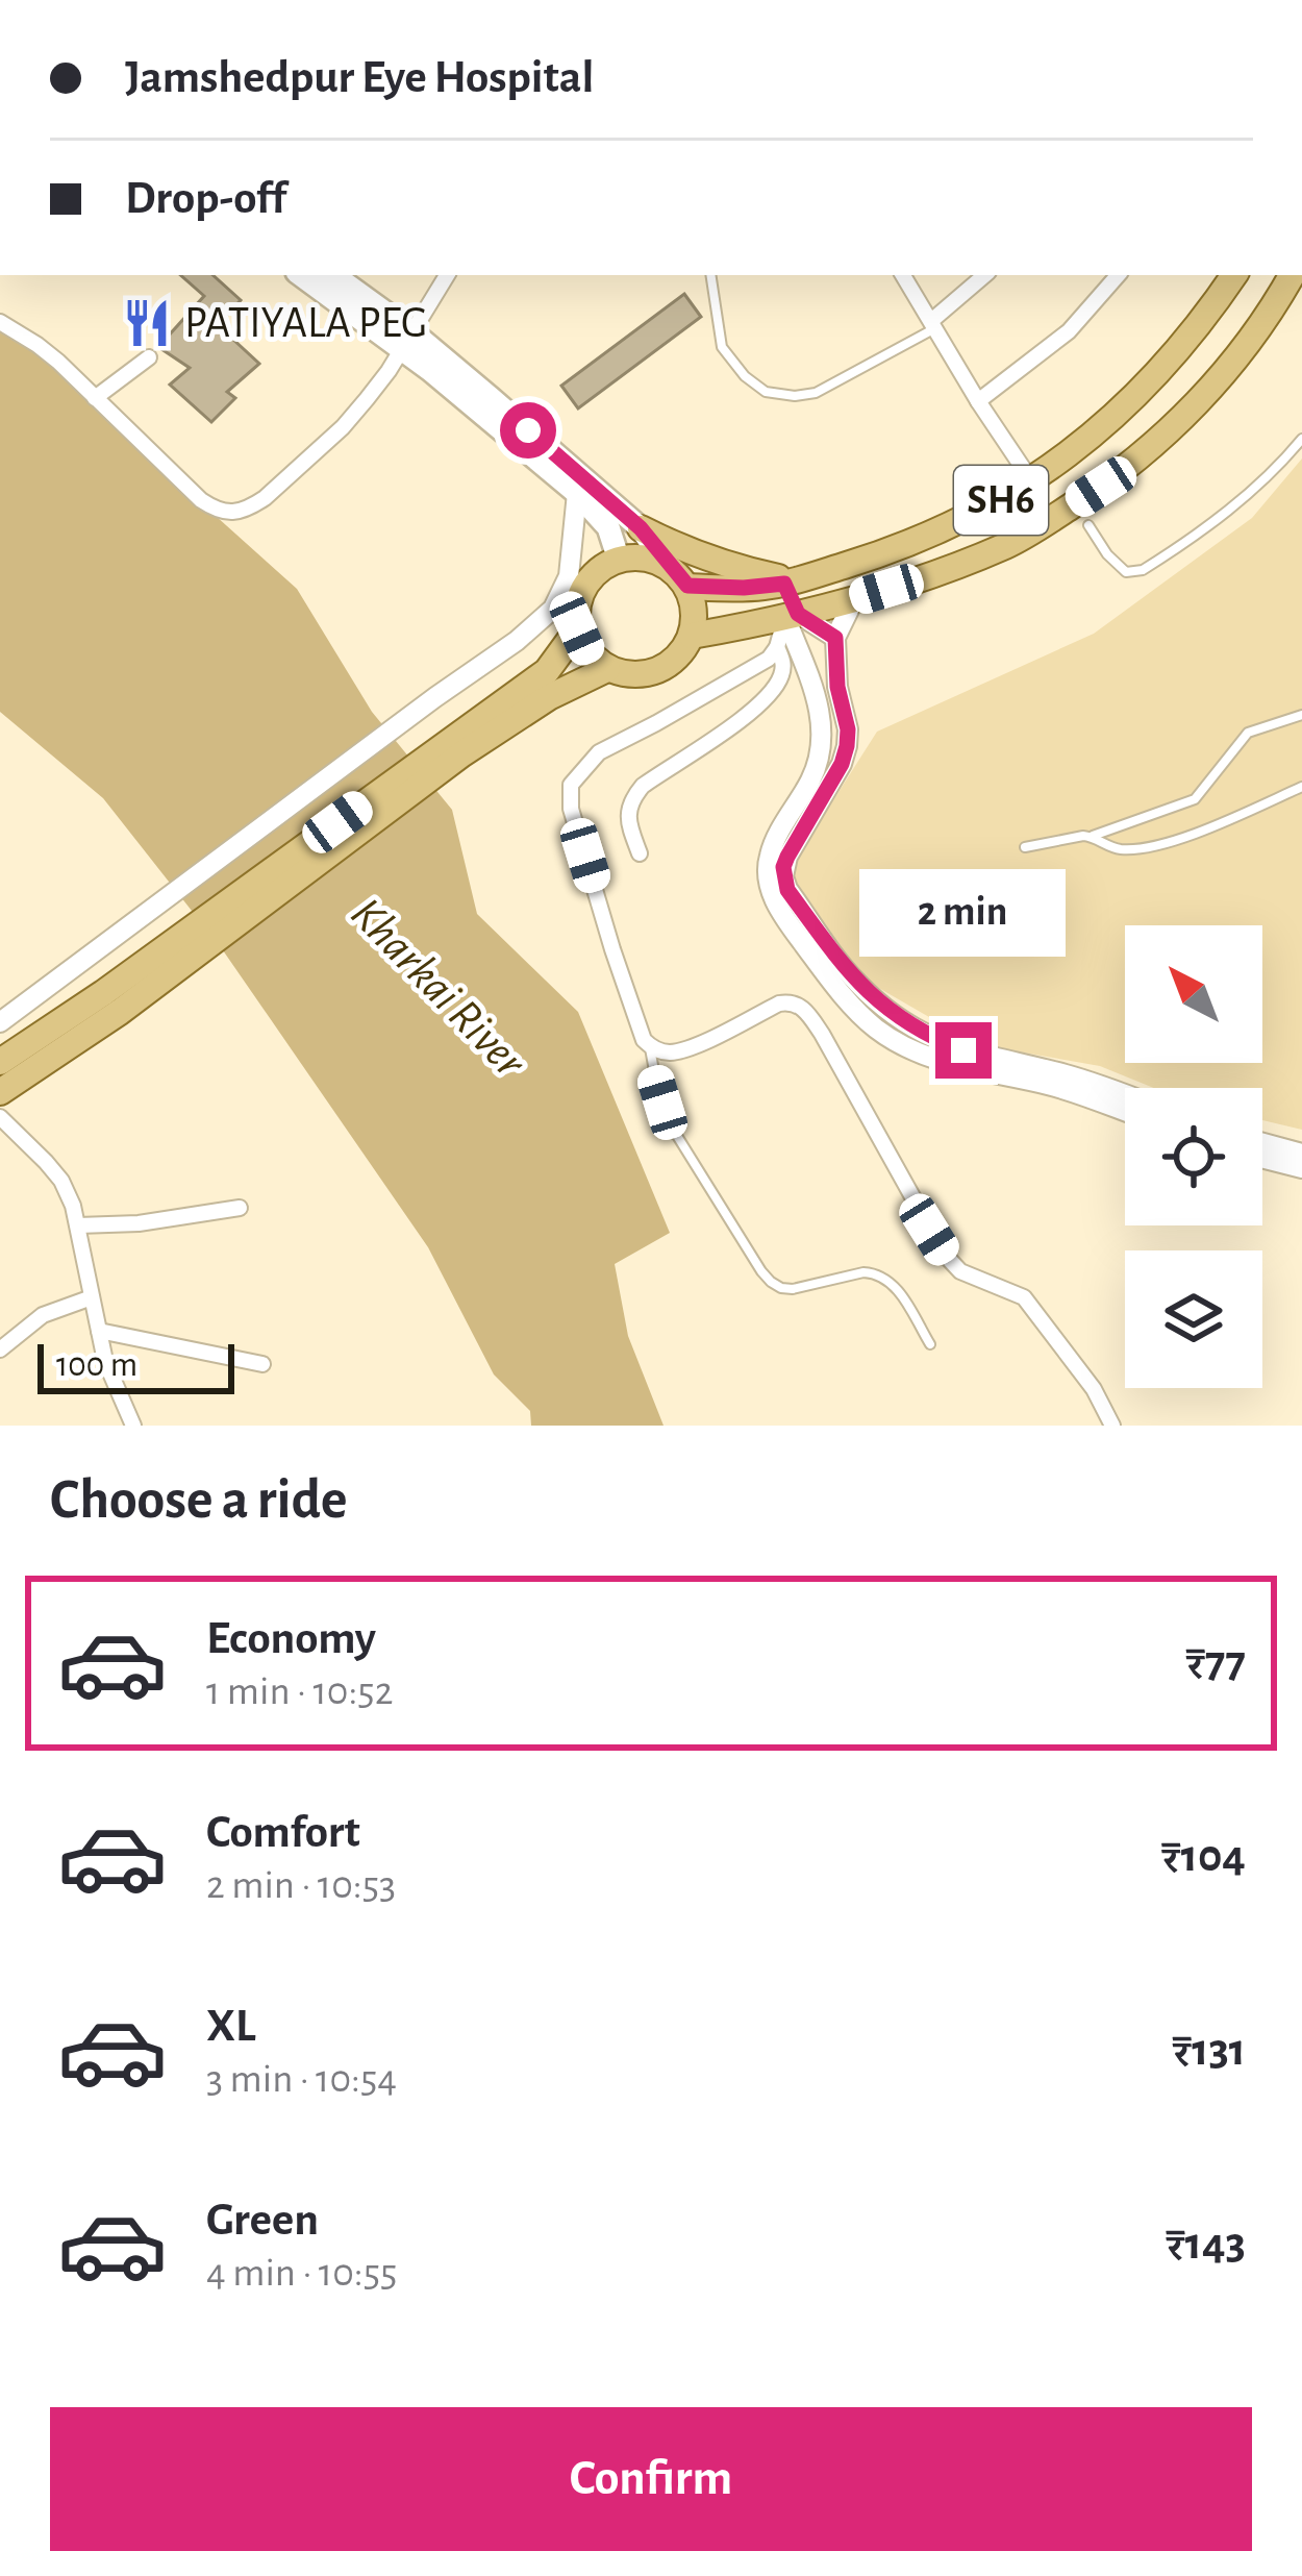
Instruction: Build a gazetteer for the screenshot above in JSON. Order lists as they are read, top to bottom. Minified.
{"streets":{"main road":["SH6"]},"water":["Kharkai River"],"places":{"restaurant":["PATIYALA PEG"]},"scale_bar":"100 m","north":"top left","page":{"banner":["Jamshedpur Eye Hospital","Drop-off"],"bubble":"2 min","scale":"100 m","heading":"Choose a ride","list":[{"name":"Economy","note":"1 min · 10:52","value":"₹77"},{"name":"Comfort","note":"2 min · 10:53","value":"₹104"},{"name":"XL","note":"3 min · 10:54","value":"₹131"},{"name":"Green","note":"4 min · 10:55","value":"₹143"}],"buttons":"Confirm"}}
